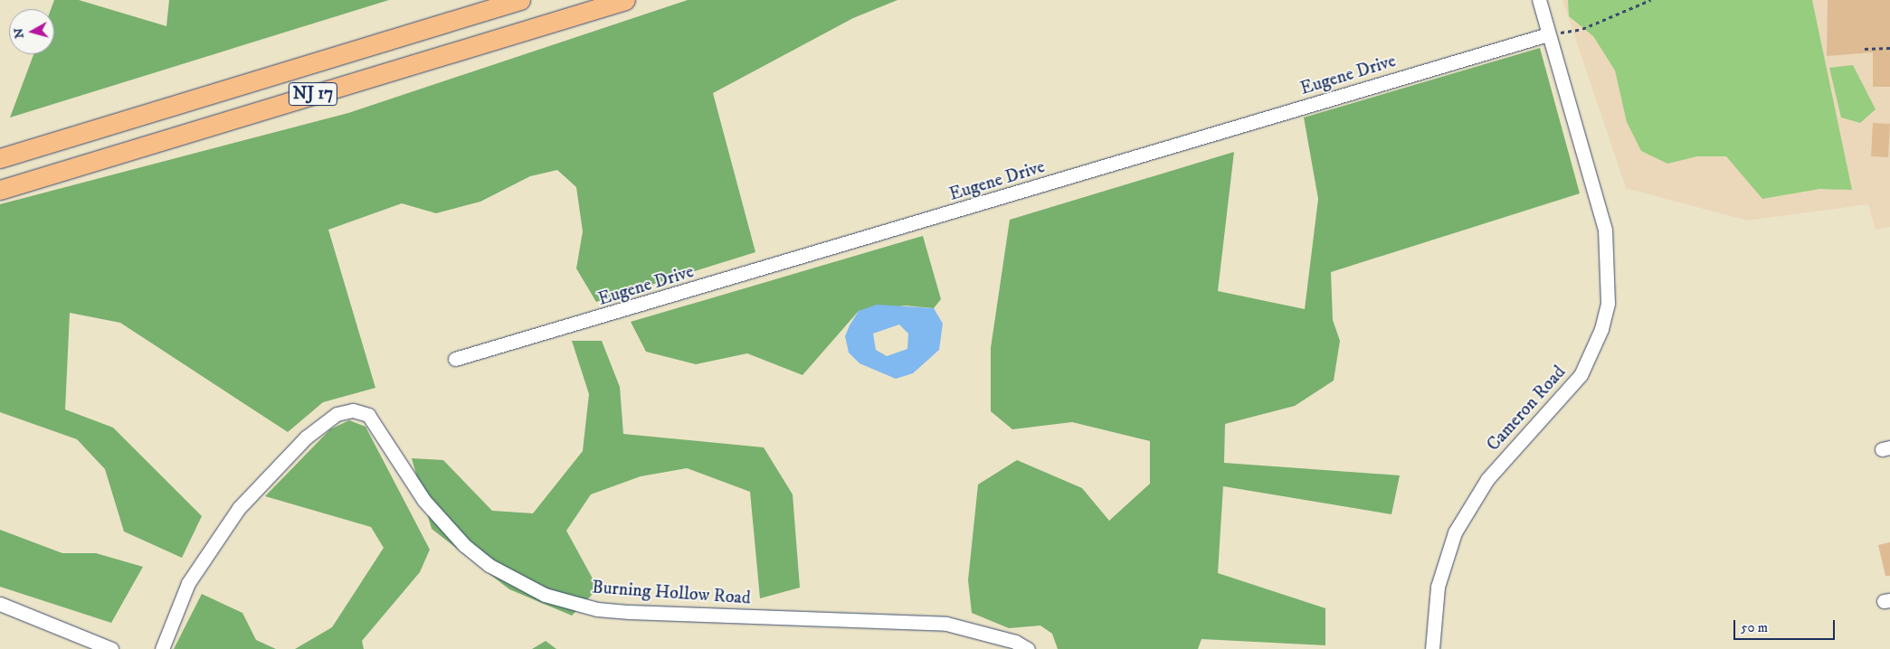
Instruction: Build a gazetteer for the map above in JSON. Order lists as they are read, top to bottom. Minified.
{"streets":{"highway":["NJ 17"],"street":["Eugene Drive","Cameron Road","Burning Hollow Road"]},"crossings":[["Eugene Drive","Cameron Road"]],"scale_bar":"50 m","north":"left"}
